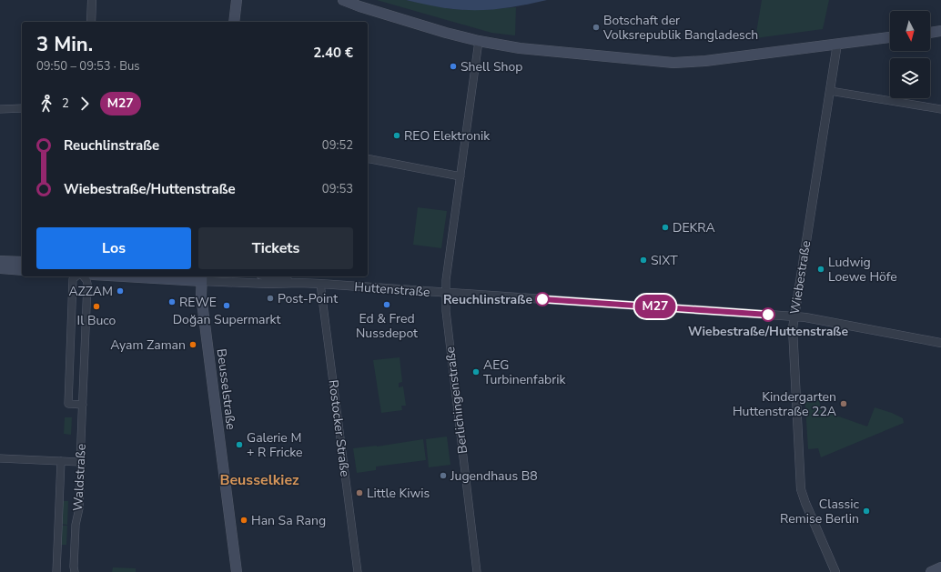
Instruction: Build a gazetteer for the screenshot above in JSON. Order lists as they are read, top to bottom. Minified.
{"streets":{"main road":["Beusselstraße"],"street":["Wiebestraße","Huttenstraße","Berlichingenstraße","Rostocker Straße","Waldstraße"]},"crossings":[["Wiebestraße","Huttenstraße"],["Huttenstraße","Beusselstraße"],["Huttenstraße","Berlichingenstraße"],["Huttenstraße","Rostocker Straße"]],"districts":["Beusselkiez"],"places":["Botschaft der Volksrepublik Bangladesch","Shell Shop","REO Elektronik","DEKRA","SIXT","Ludwig Loewe Höfe","AZZAM","Post-Point","Reuchlinstraße","REWE","Ed & Fred Nussdepot","Doğan Supermarkt","Il Buco","Wiebestraße/Huttenstraße","Ayam Zaman","AEG Turbinenfabrik","Kindergarten Huttenstraße 22A","Galerie M + R Fricke","Jugendhaus B8","Little Kiwis","Classic Remise Berlin","Han Sa Rang"],"lines":["bus line M27"],"north":"bottom","page":{"on_map":"M27","heading":["3 Min.","09:50 – 09:53 · Bus","2.40 €"],"legs":["2","M27"],"list":[{"name":"Reuchlinstraße","value":"09:52"},{"name":"Wiebestraße/Huttenstraße","value":"09:53"}],"buttons":["Los","Tickets"]}}
